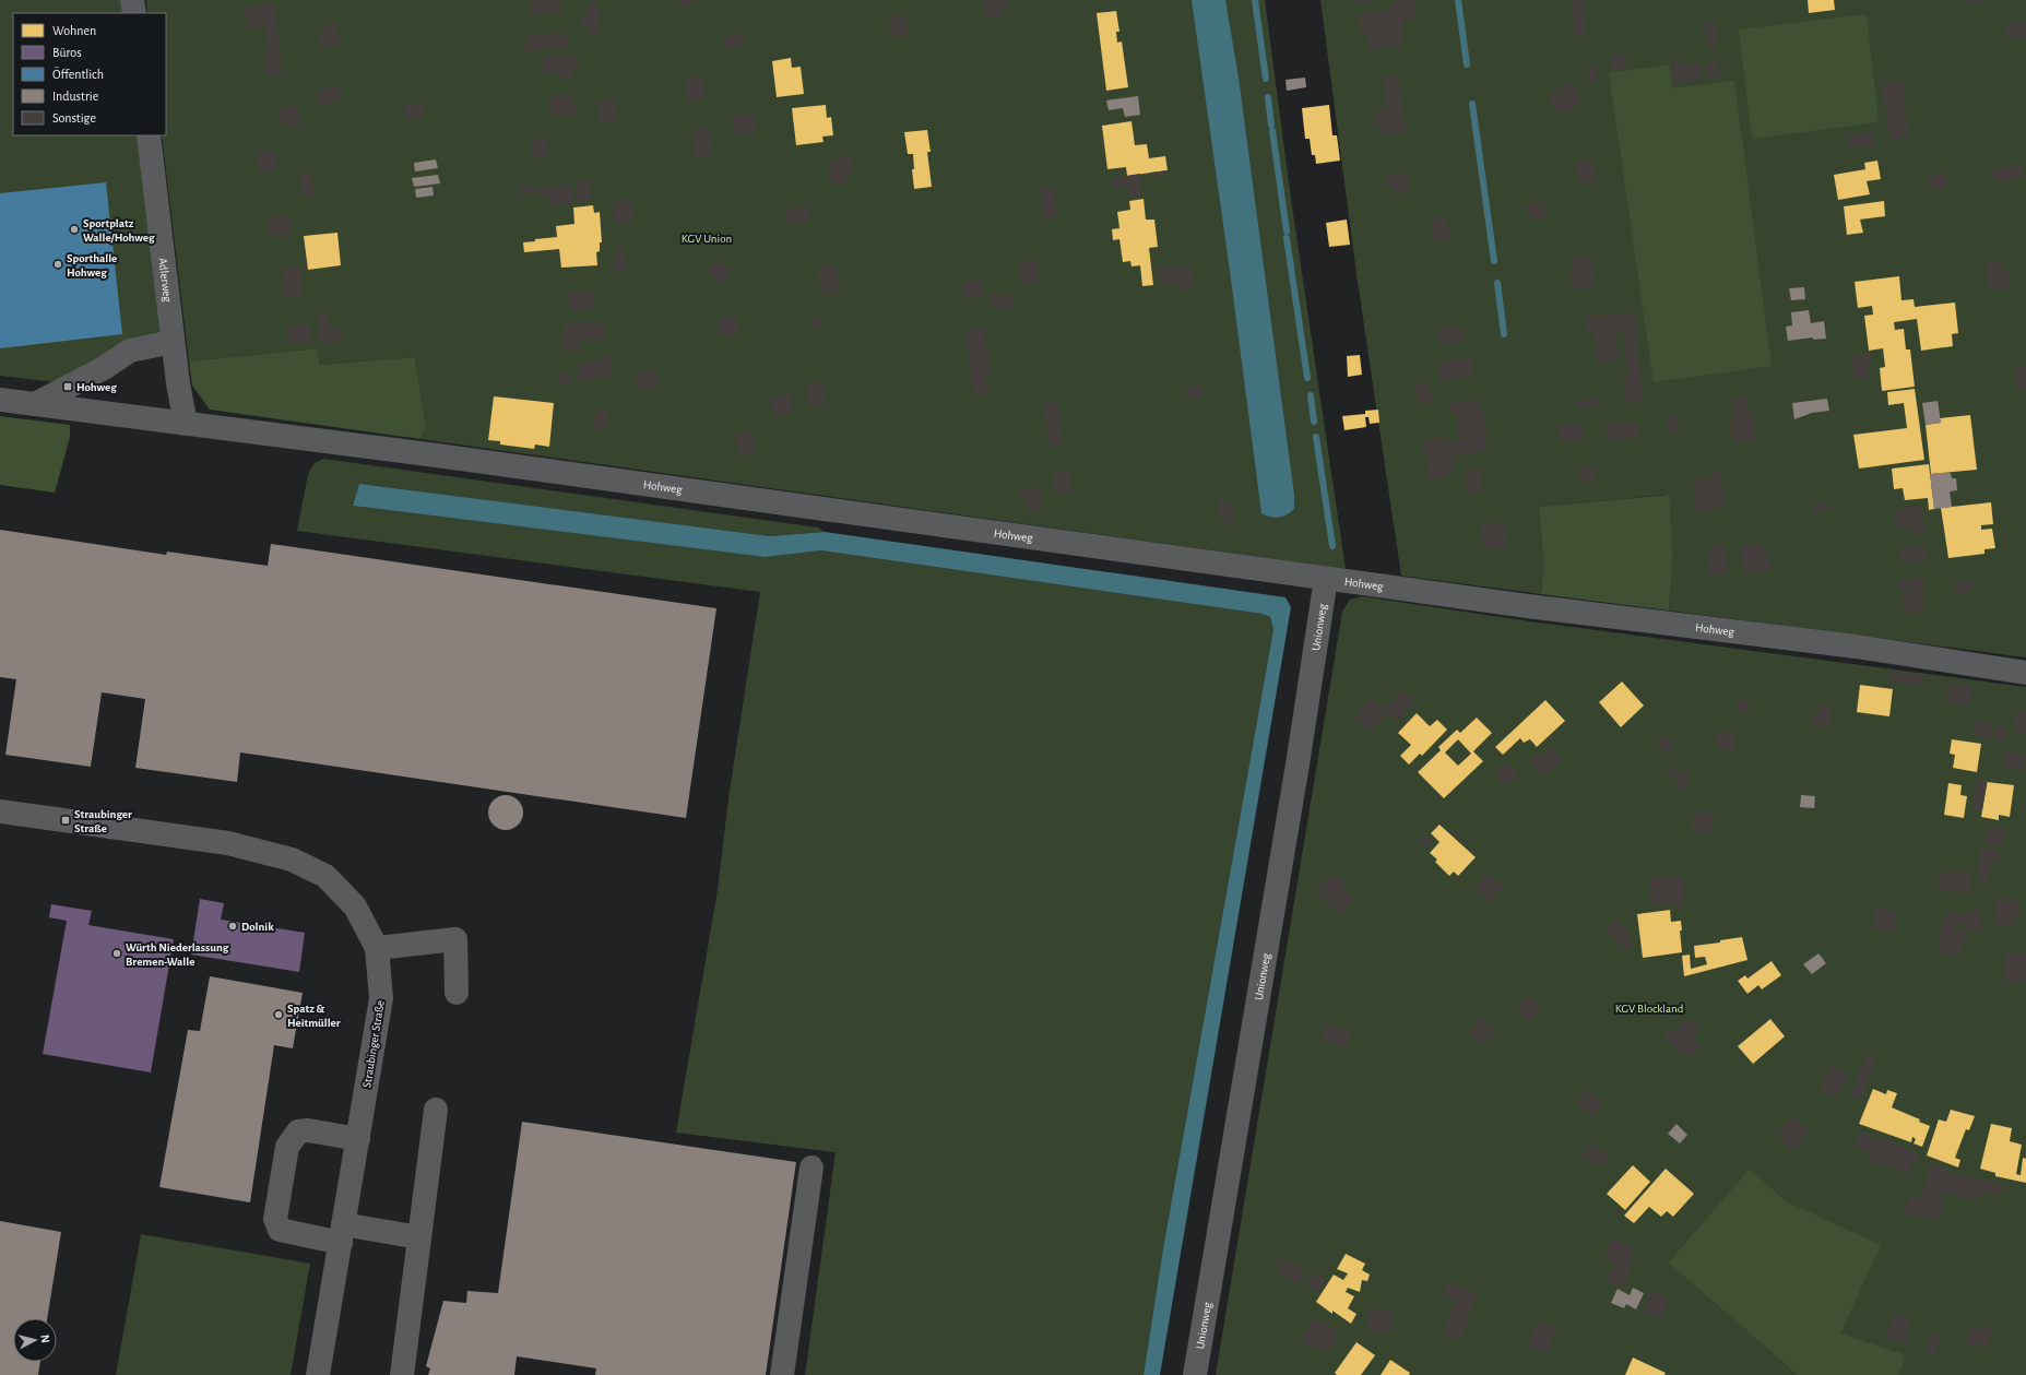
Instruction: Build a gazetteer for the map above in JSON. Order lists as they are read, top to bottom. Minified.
{"streets":{"street":["Adlerweg","Hohweg","Unionweg","Straubinger Straße"]},"crossings":[["Adlerweg","Hohweg"],["Hohweg","Unionweg"]],"parks":["KGV Union","KGV Blockland"],"places":{"other":["Sportplatz Walle/Hohweg","Sporthalle Hohweg","Dolnik","Würth Niederlassung Bremen-Walle","Spatz & Heitmüller"],"transit":["Hohweg","Straubinger Straße"]},"legend":["Wohnen","Büros","Öffentlich","Industrie","Sonstige"],"north":"right"}
